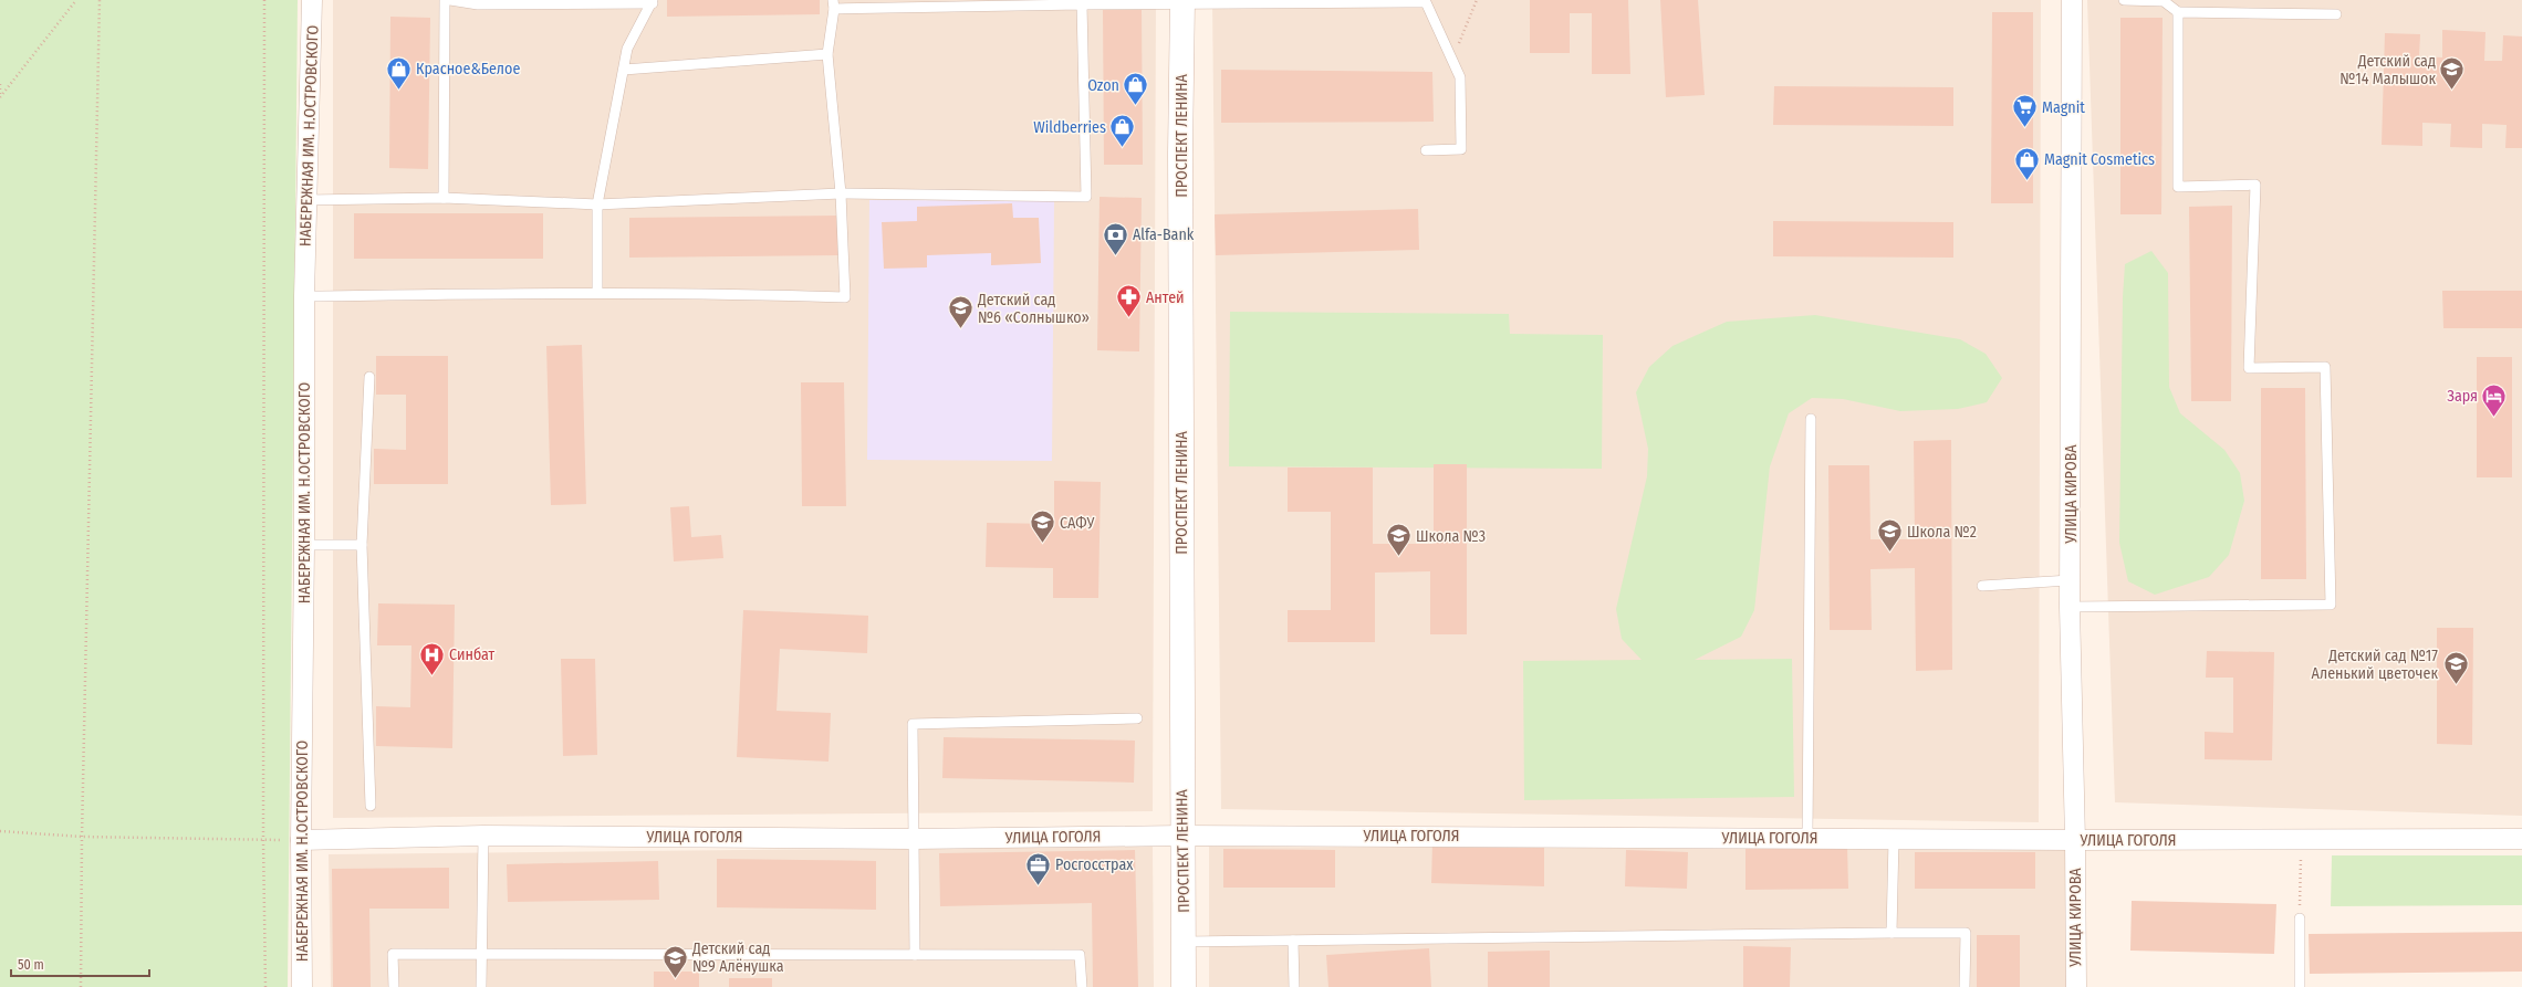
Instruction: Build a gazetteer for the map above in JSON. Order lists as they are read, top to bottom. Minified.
{"streets":{"street":["НАБЕРЕЖНАЯ ИМ. Н.ОСТРОВСКОГО","ПРОСПЕКТ ЛЕНИНА","УЛИЦА КИРОВА","УЛИЦА ГОГОЛЯ"]},"crossings":[["НАБЕРЕЖНАЯ ИМ. Н.ОСТРОВСКОГО","УЛИЦА ГОГОЛЯ"],["ПРОСПЕКТ ЛЕНИНА","УЛИЦА ГОГОЛЯ"],["УЛИЦА КИРОВА","УЛИЦА ГОГОЛЯ"]],"places":{"shop":["Красное&Белое","Ozon","Wildberries","Magnit Cosmetics"],"school or university":["Детский сад №14 Малышок","Детский сад №6 «Солнышко»","САФУ","Школа №2","Школа №3","Детский сад №17 Аленький цветочек","Детский сад №9 Алёнушка"],"supermarket":["Magnit"],"bank":["Alfa-Bank"],"pharmacy":["Антей"],"hotel":["Заря"],"hospital":["Синбат"],"office":["Росгосстрах"]},"scale_bar":"50 m"}
